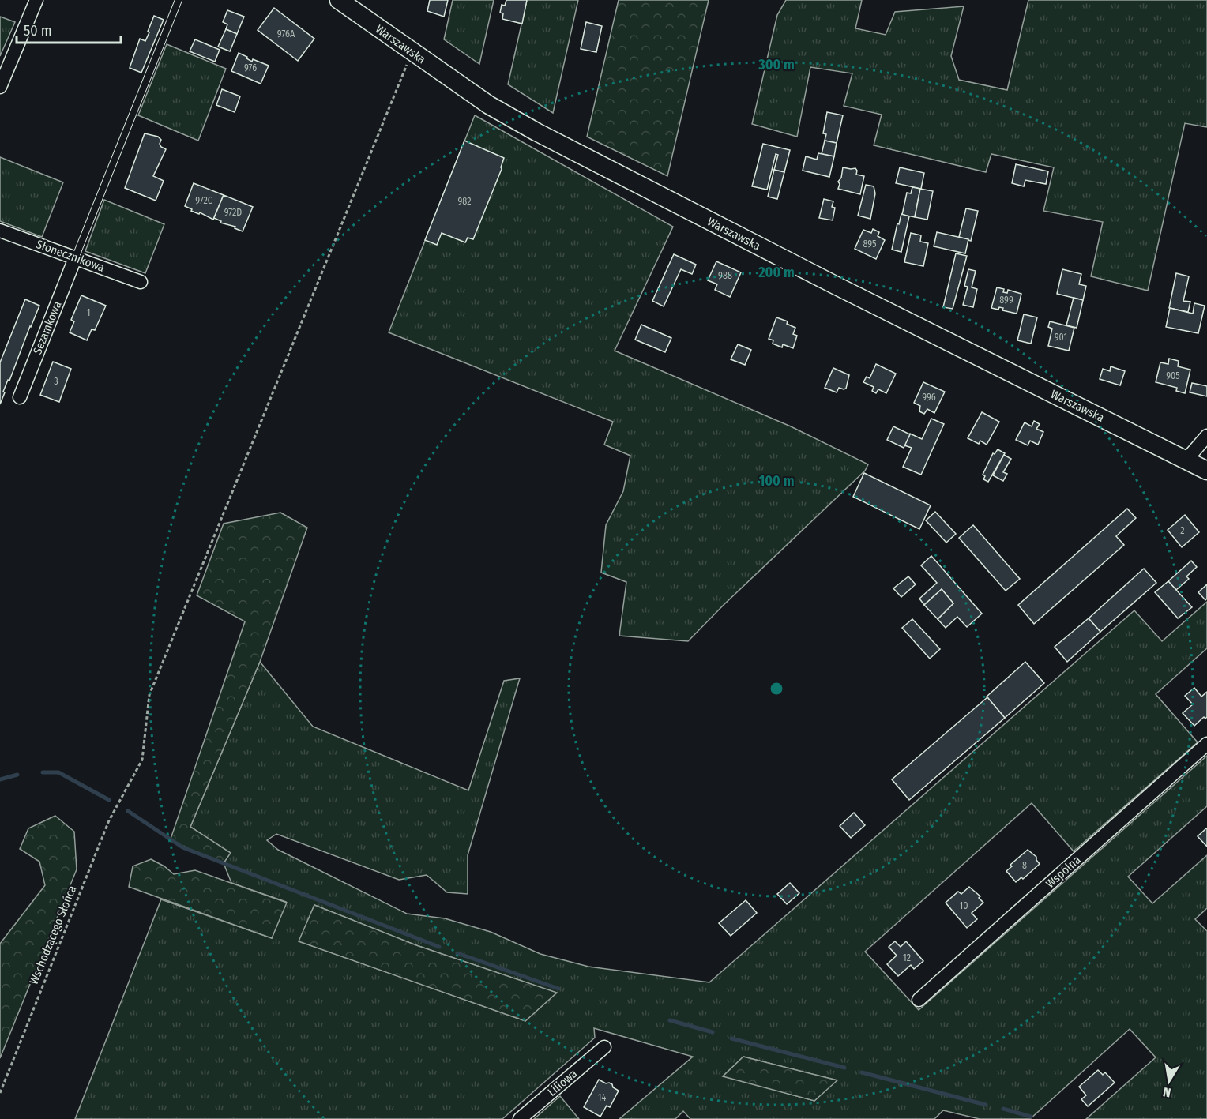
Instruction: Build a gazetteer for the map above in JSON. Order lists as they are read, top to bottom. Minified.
{"streets":{"main road":["Warszawska"],"street":["Słonecznikowa","Sezamkowa","Wspólna","Liliowa"],"path":["Wschodzącego Słońca"]},"crossings":[["Warszawska","Wschodzącego Słońca"],["Słonecznikowa","Sezamkowa"]],"house_numbers":["976A","976","972C","982","972D","895","988","899","1","901","905","3","996","2","8","10","12","14"],"scale_bar":"50 m","north":"bottom","rings":["300 m","200 m","100 m"]}
